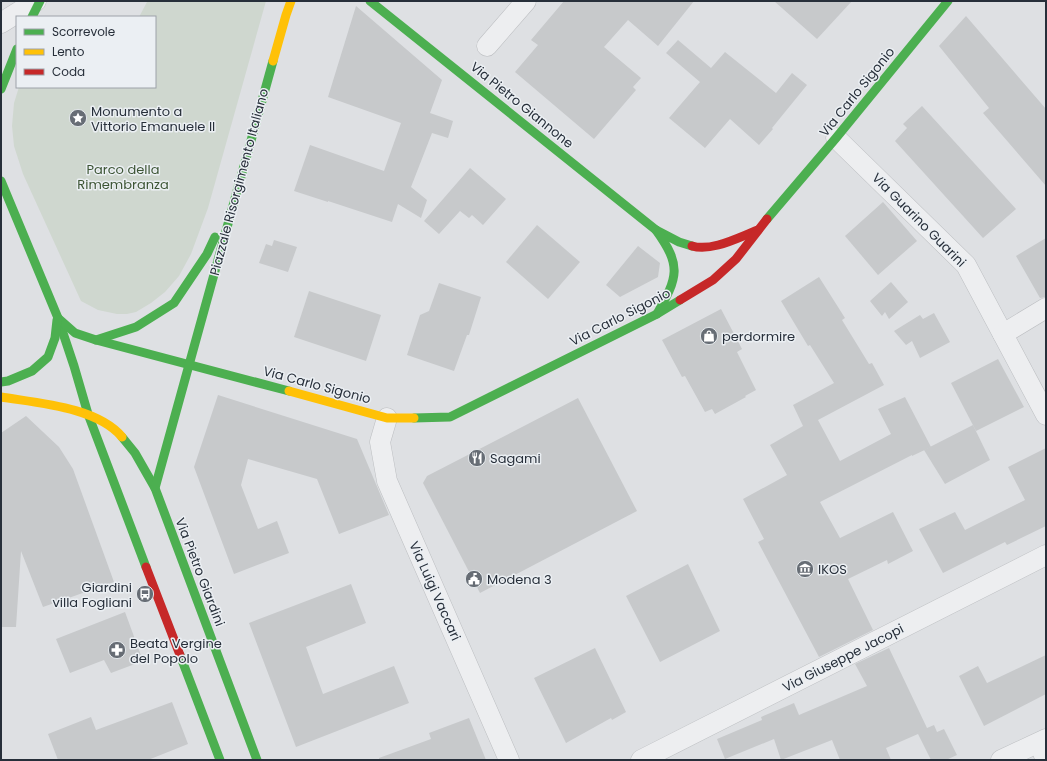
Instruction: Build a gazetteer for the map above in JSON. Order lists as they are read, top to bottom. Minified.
{"streets":{"street":["Via Carlo Sigonio","Via Pietro Giannone","Piazzale Risorgimento Italiano","Via Guarino Guarini","Via Pietro Giardini","Via Luigi Vaccari","Via Giuseppe Jacopi"]},"crossings":[["Via Carlo Sigonio","Via Pietro Giannone"],["Via Carlo Sigonio","Piazzale Risorgimento Italiano"],["Via Carlo Sigonio","Via Guarino Guarini"],["Via Carlo Sigonio","Via Luigi Vaccari"],["Piazzale Risorgimento Italiano","Via Pietro Giardini"]],"parks":["Parco della Rimembranza"],"places":{"place":["Monumento a Vittorio Emanuele II"],"shop":["perdormire"],"restaurant":["Sagami"],"museum":["IKOS"],"public building":["Modena 3"],"bus stop":["Giardini villa Fogliani"],"pharmacy":["Beata Vergine del Popolo"]},"legend":["Scorrevole","Lento","Coda"]}
